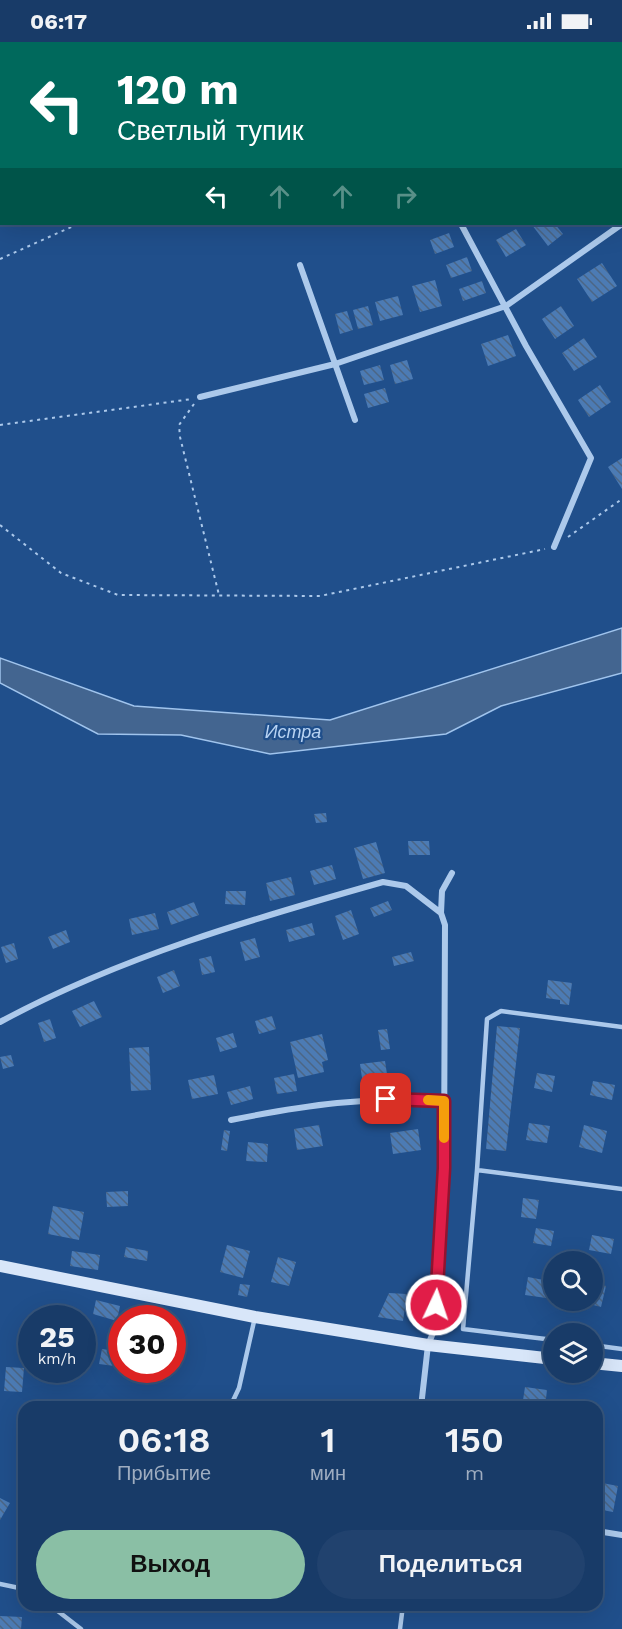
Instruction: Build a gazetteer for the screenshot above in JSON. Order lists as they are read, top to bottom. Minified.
{"water":["Истра"],"page":{"status":"06:17","turn":["120 m","Светлый тупик"],"speed":"25 km/h","limit":"30","eta":["06:18","Прибытие","1","мин","150","m"],"buttons":["Выход","Поделиться"]}}
